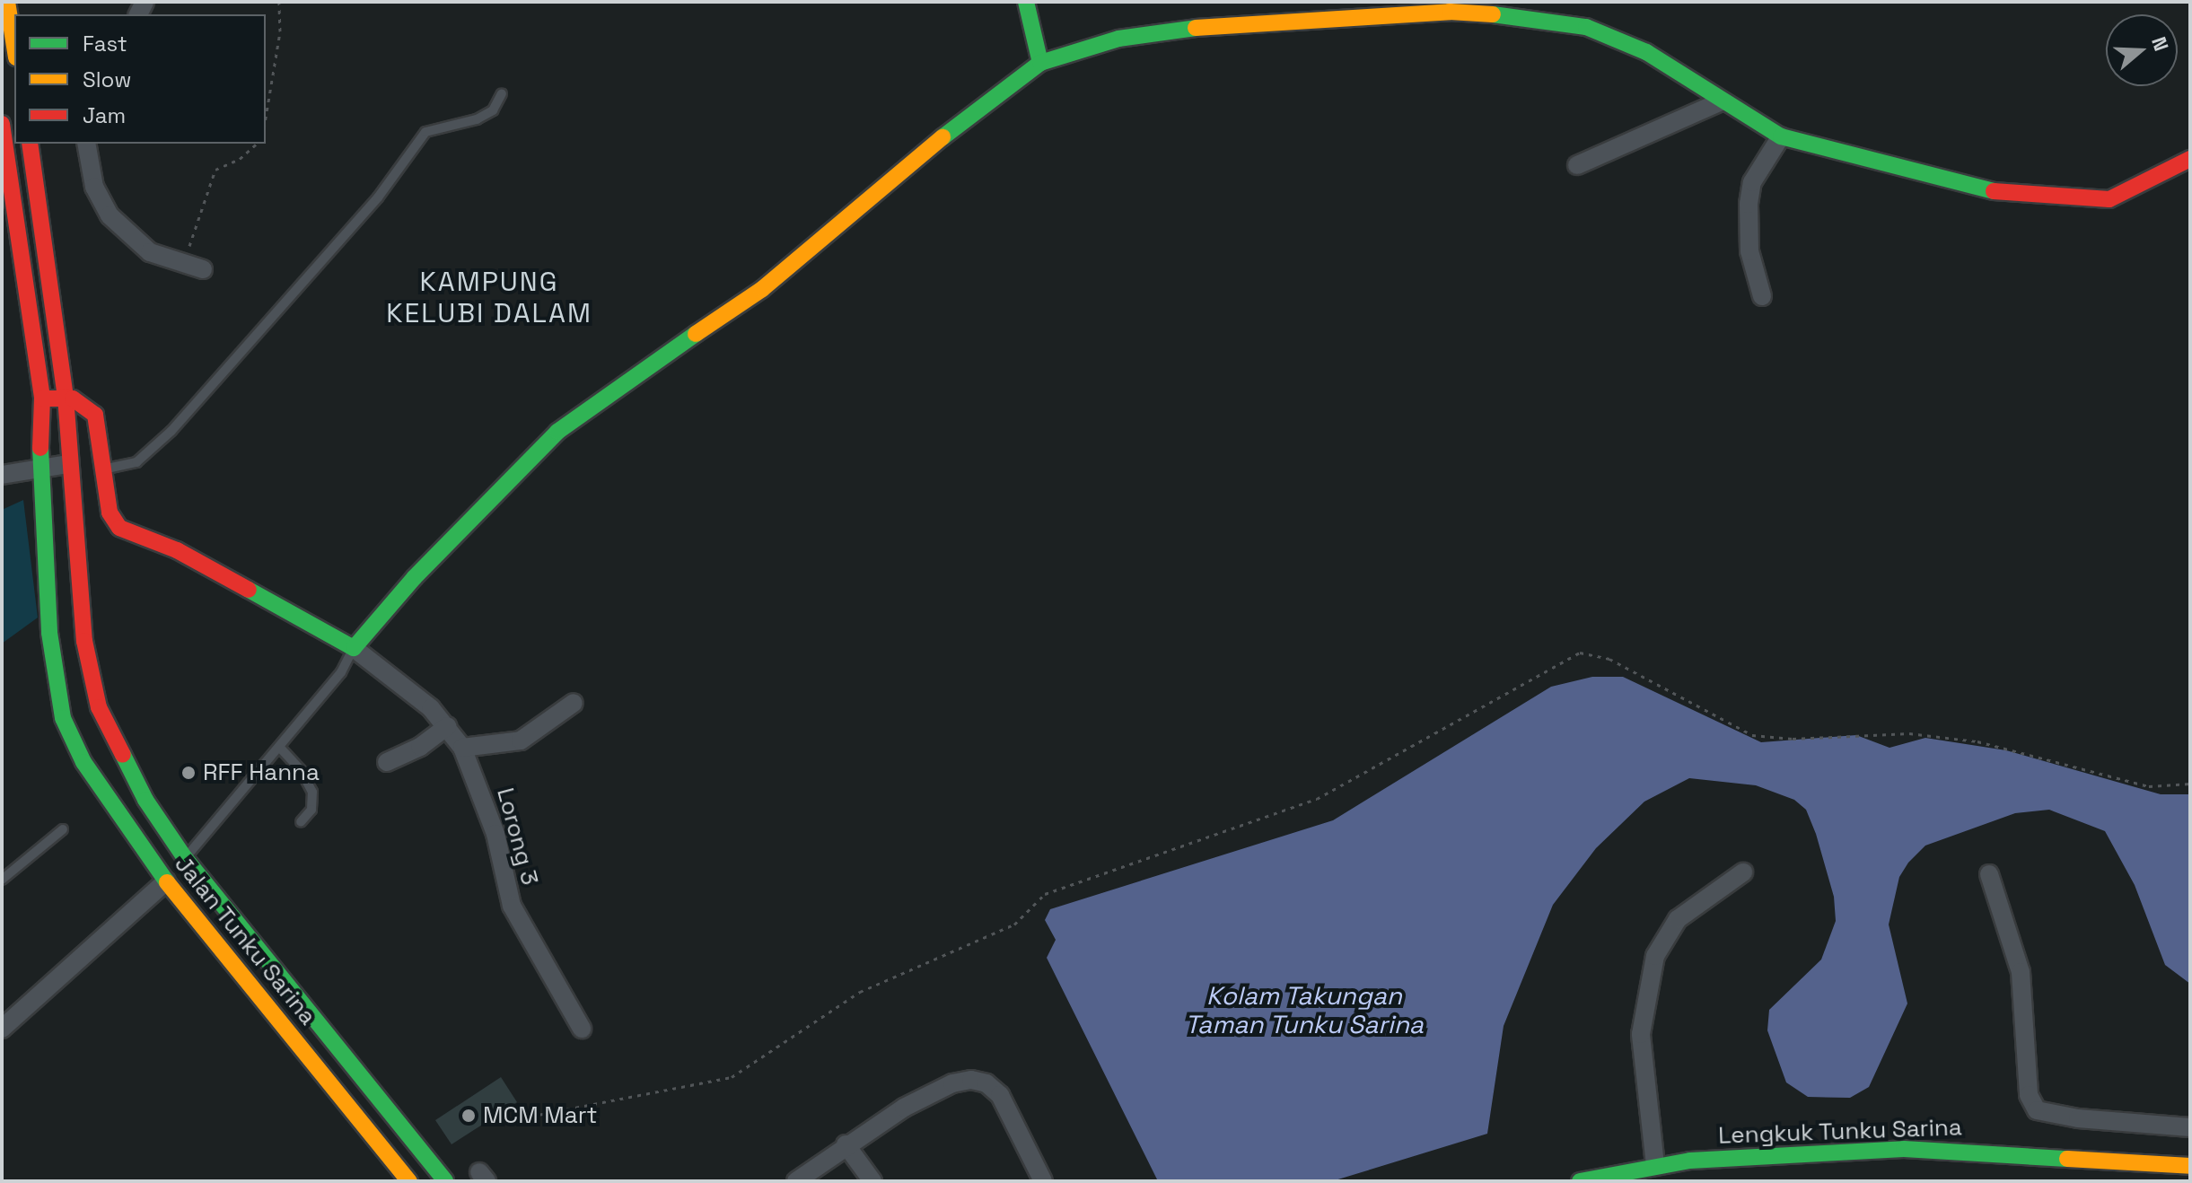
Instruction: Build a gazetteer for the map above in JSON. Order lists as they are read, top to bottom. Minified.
{"streets":{"street":["Lorong 3","Jalan Tunku Sarina","Lengkuk Tunku Sarina"]},"districts":["KAMPUNG KELUBI DALAM"],"water":["Kolam Takungan Taman Tunku Sarina"],"places":["RFF Hanna","MCM Mart"],"legend":["Fast","Slow","Jam"],"north":"right"}
